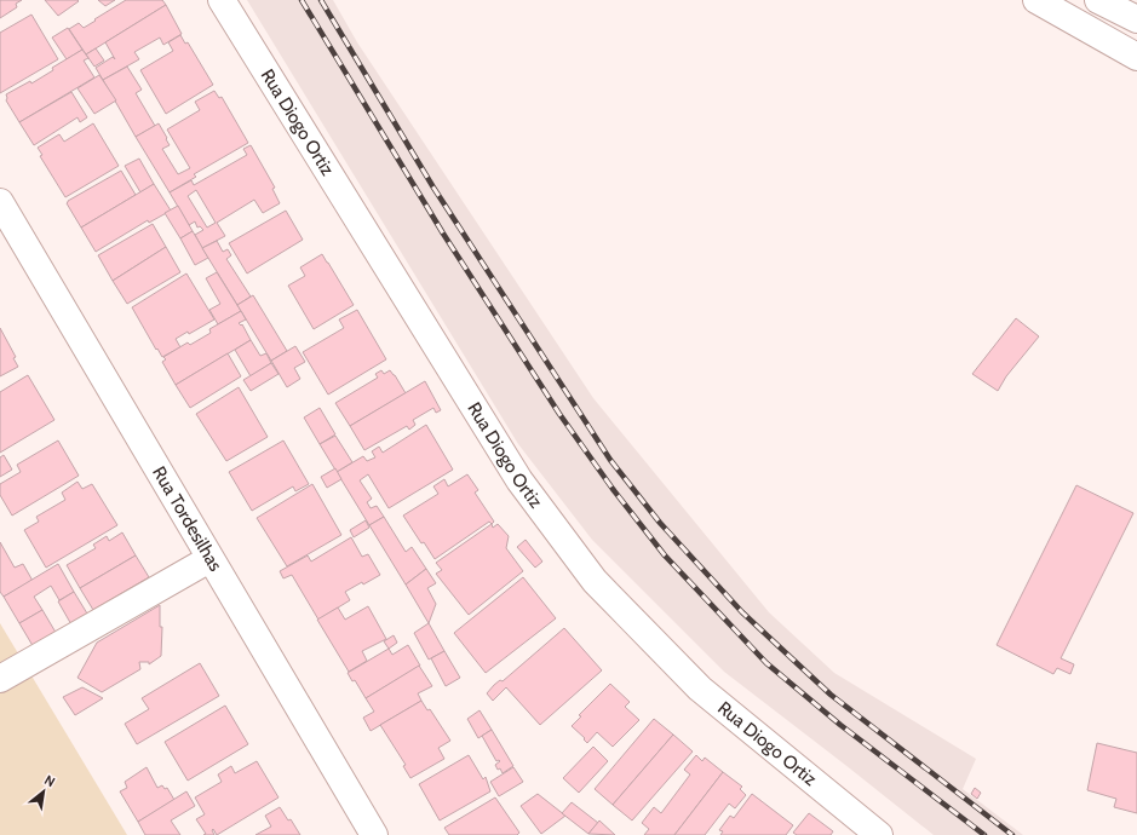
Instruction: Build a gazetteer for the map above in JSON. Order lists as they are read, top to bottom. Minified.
{"streets":{"street":["Rua Diogo Ortiz","Rua Tordesilhas"]},"north":"top right"}
